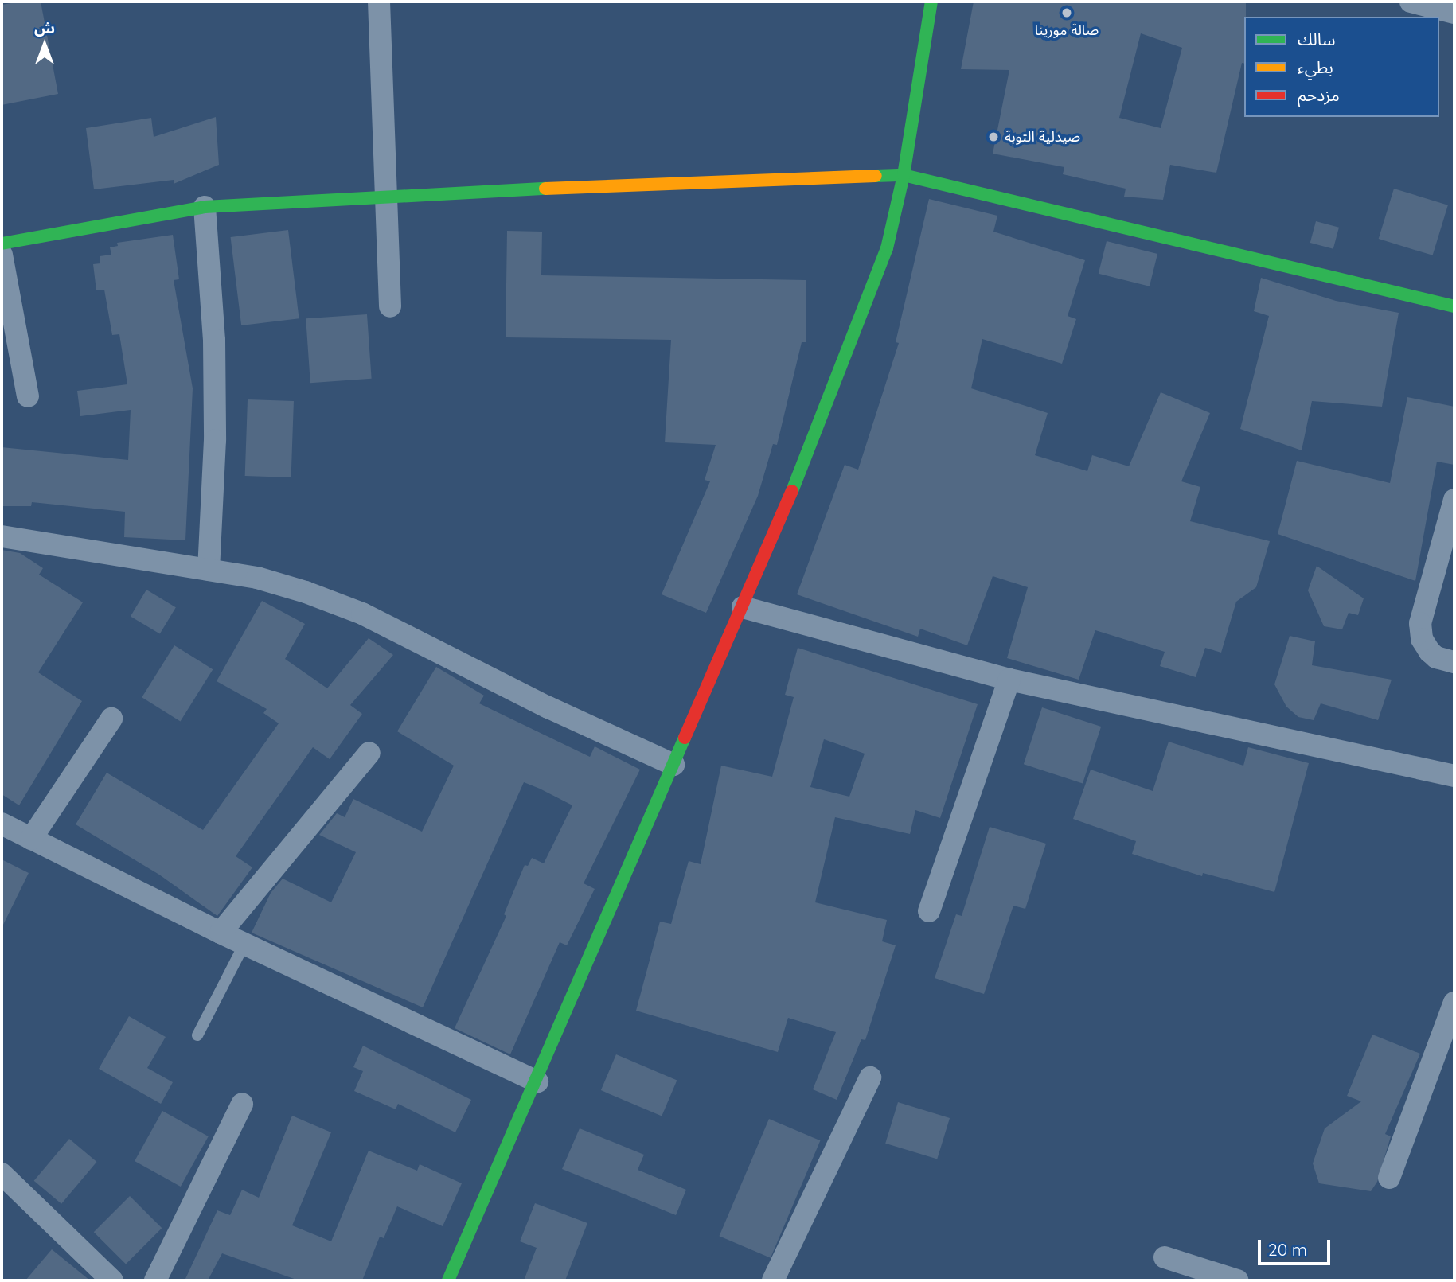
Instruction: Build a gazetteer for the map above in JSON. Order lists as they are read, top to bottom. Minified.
{"places":["صالة مورينا","صيدلية التوبة"],"legend":["سالك","بطيء","مزدحم"],"scale_bar":"20 m","north":"top"}
